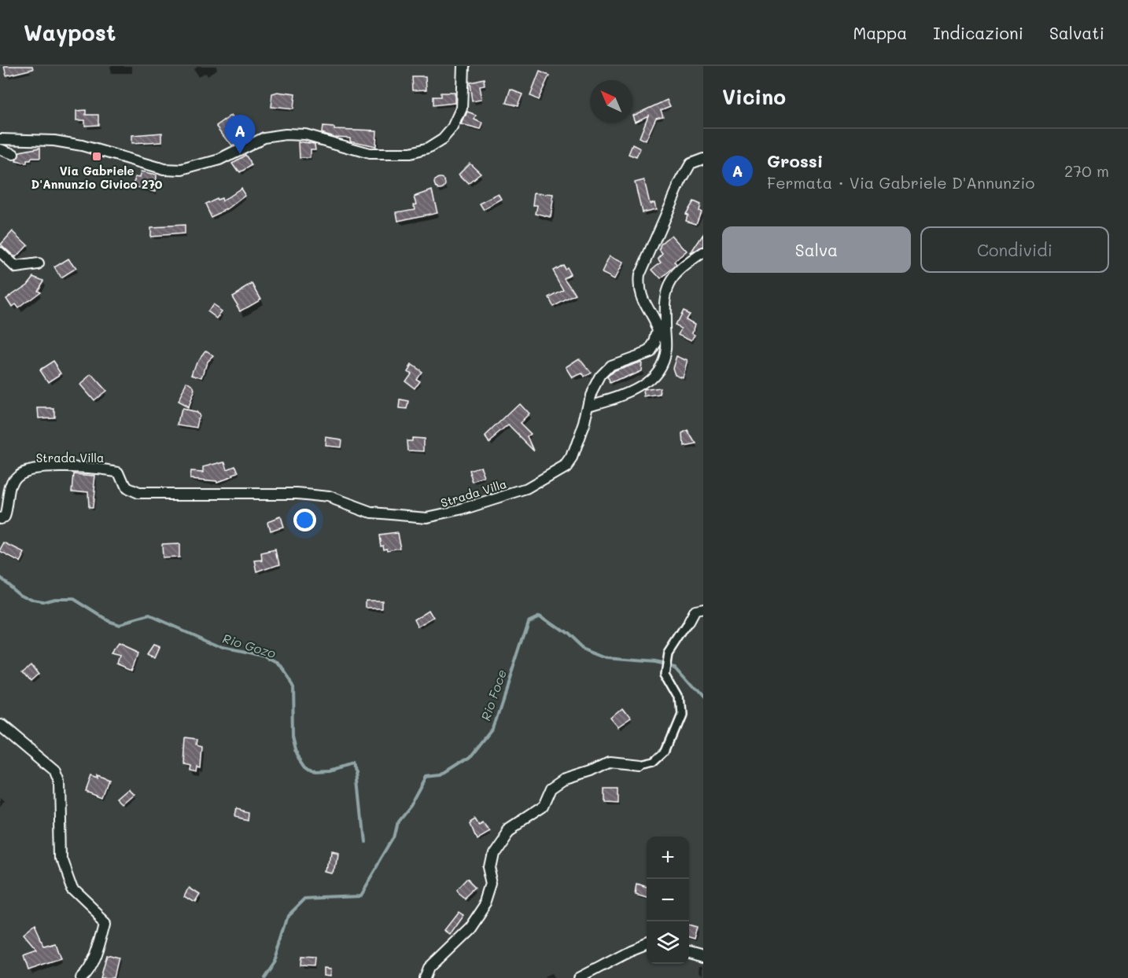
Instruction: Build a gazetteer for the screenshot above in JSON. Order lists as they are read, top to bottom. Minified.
{"streets":{"street":["Strada Villa"]},"water":["Rio Gozo","Rio Foce"],"places":{"transit":["Via Gabriele D'Annunzio Civico 270"]},"north":"top left","page":{"header":"Waypost","nav":["Mappa","Indicazioni","Salvati"],"heading":"Vicino","pins":"A","list":[{"mark":"A","name":"Grossi","note":"Fermata · Via Gabriele D'Annunzio","value":"270 m"}],"buttons":["Salva","Condividi"],"map_buttons":["+","−"]}}
